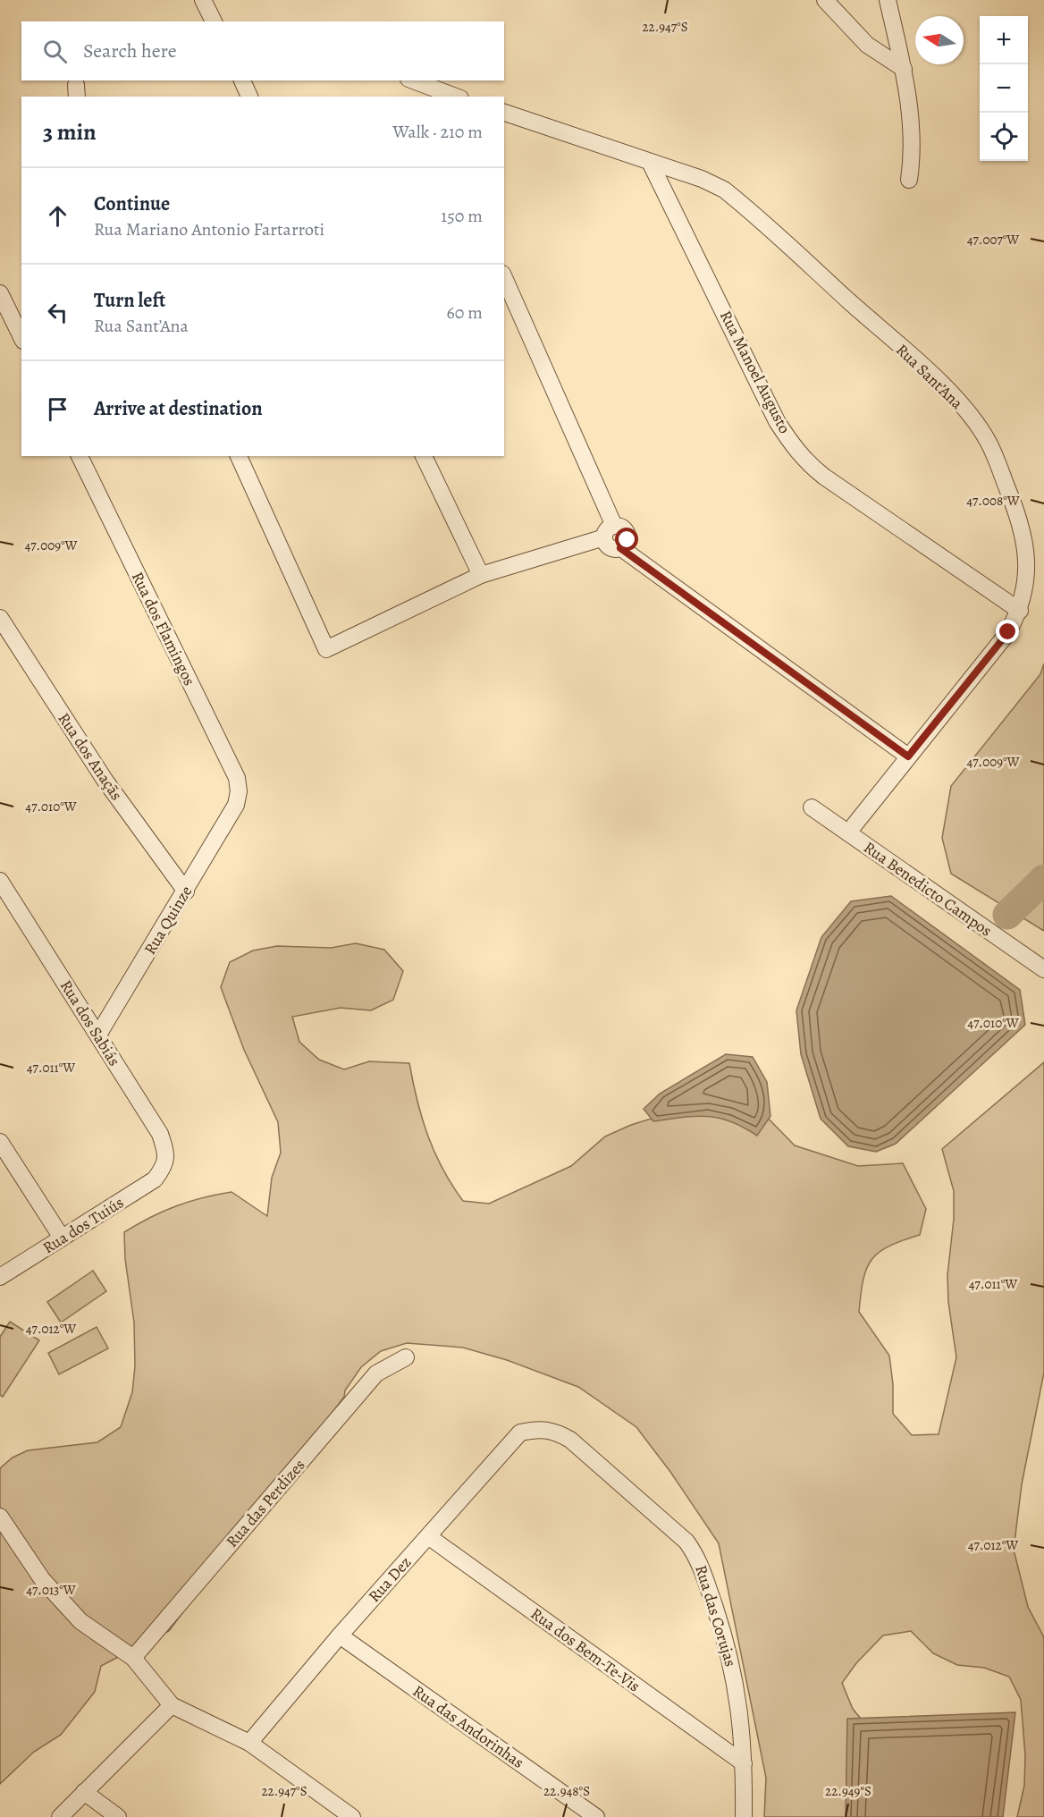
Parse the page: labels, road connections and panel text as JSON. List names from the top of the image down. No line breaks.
{"streets":{"street":["Rua Manoel Augusto","Rua Sant’Ana","Rua dos Flamingos","Rua dos Anaçãs","Rua Benedicto Campos","Rua Quinze","Rua dos Sabiás","Rua dos Tuiús","Rua das Perdizes","Rua Dez","Rua das Corujas","Rua dos Bem-Te-Vis","Rua das Andorinhas"]},"crossings":[["Rua Manoel Augusto","Rua Sant’Ana"],["Rua Sant’Ana","Rua Benedicto Campos"],["Rua dos Flamingos","Rua Quinze"],["Rua dos Anaçãs","Rua Quinze"],["Rua Quinze","Rua dos Sabiás"],["Rua dos Sabiás","Rua dos Tuiús"],["Rua Dez","Rua das Corujas"],["Rua Dez","Rua dos Bem-Te-Vis"],["Rua Dez","Rua das Andorinhas"],["Rua das Corujas","Rua dos Bem-Te-Vis"]],"north":"left","page":{"map_buttons":["+","−"],"search":"Search here","heading":["3 min","Walk · 210 m"],"list":[["Continue","Rua Mariano Antonio Fartarroti","150 m"],["Turn left","Rua Sant’Ana","60 m"],"Arrive at destination"]},"coordinates":["22.947°S","47.007°W","47.008°W","47.009°W","47.010°W","47.011°W","47.012°W","47.013°W","22.948°S","22.949°S"]}
